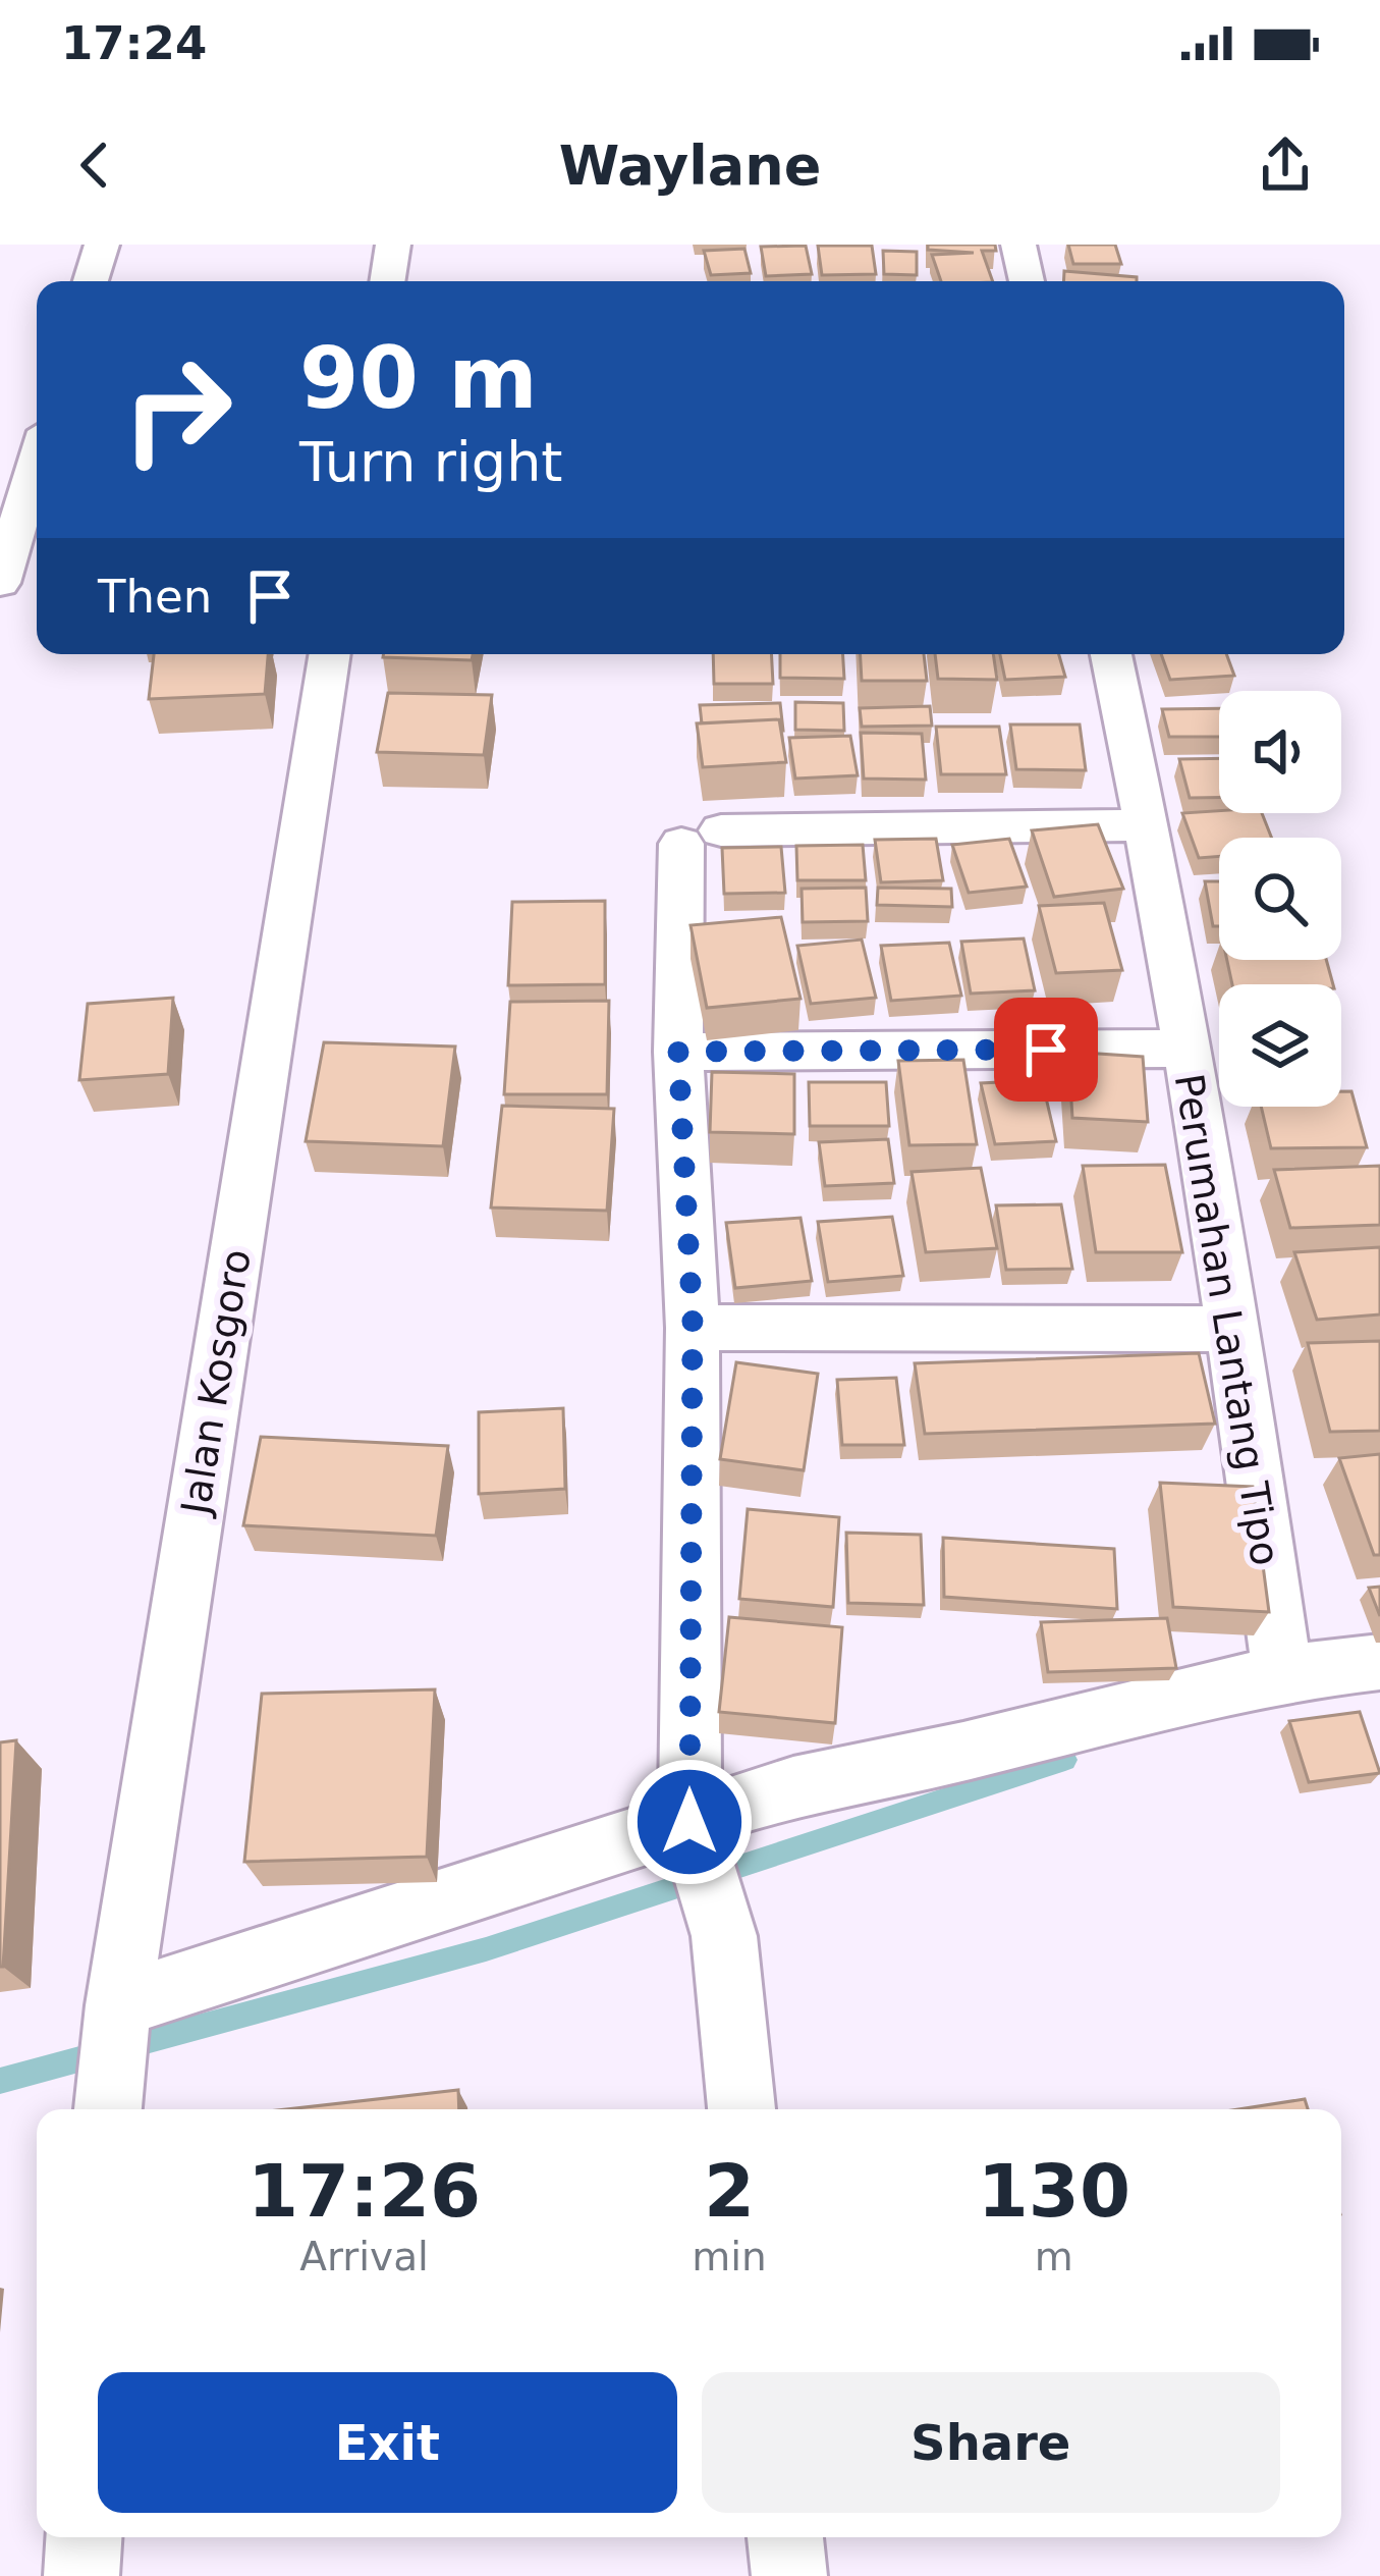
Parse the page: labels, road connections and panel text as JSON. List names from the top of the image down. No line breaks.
{"streets":{"street":["Perumahan Lantang Tipo","Jalan Kosgoro"]},"page":{"status":"17:24","header":"Waylane","turn":["90 m","Turn right"],"then":"Then","eta":["17:26","Arrival","2","min","130","m"],"buttons":["Exit","Share"]}}
